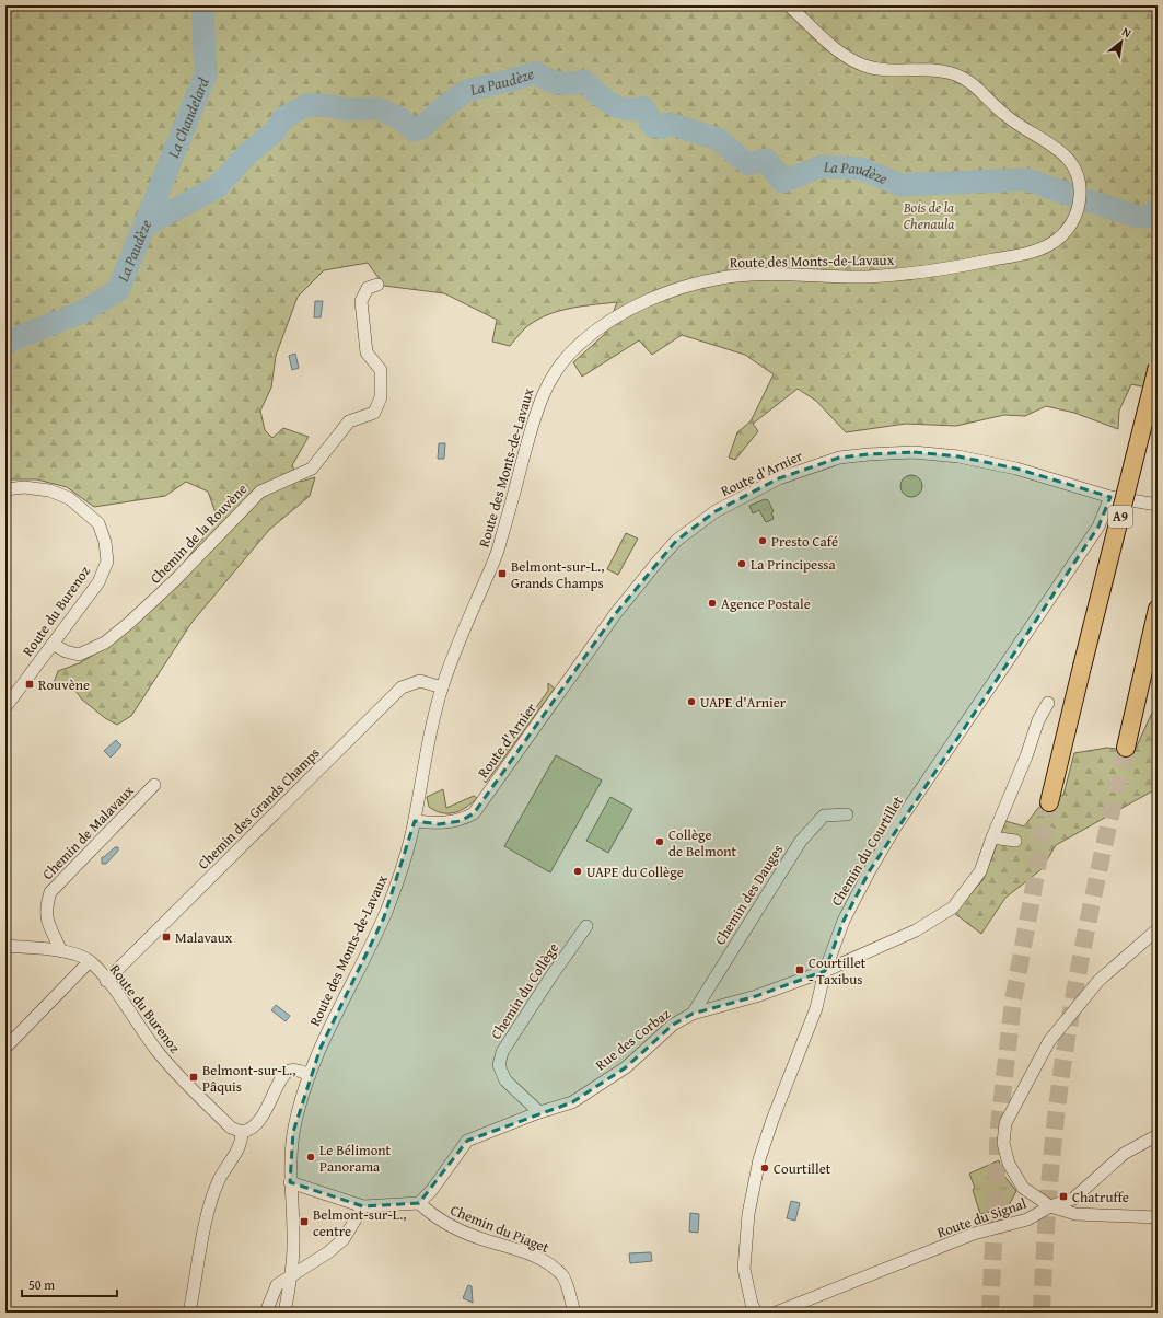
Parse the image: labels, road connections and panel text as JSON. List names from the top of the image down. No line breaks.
{"streets":{"highway":["A9"],"street":["Route des Monts-de-Lavaux","Route d'Arnier","Chemin de la Rouvène","Route du Burenoz","Chemin des Grands Champs","Chemin de Malavaux","Chemin du Courtillet","Chemin des Dauges","Chemin du Collège","Rue des Corbaz","Route du Signal","Chemin du Piaget"]},"crossings":[["Route des Monts-de-Lavaux","Route d'Arnier"],["Route des Monts-de-Lavaux","Chemin des Grands Champs"],["Route d'Arnier","Chemin du Courtillet"],["Chemin de la Rouvène","Route du Burenoz"],["Route du Burenoz","Chemin des Grands Champs"],["Route du Burenoz","Chemin de Malavaux"],["Chemin du Courtillet","Rue des Corbaz"],["Chemin des Dauges","Rue des Corbaz"],["Chemin du Collège","Rue des Corbaz"],["Rue des Corbaz","Chemin du Piaget"]],"water":["La Paudèze","La Chandelard"],"parks":["Bois de la Chenaula"],"places":{"other":["Presto Café","La Principessa","Agence Postale","UAPE d'Arnier","Collège de Belmont","UAPE du Collège","Le Bélimont Panorama","Courtillet"],"transit":["Belmont-sur-L., Grands Champs","Rouvène","Malavaux","Courtillet - Taxibus","Belmont-sur-L., Pâquis","Chatruffe","Belmont-sur-L., centre"]},"scale_bar":"50 m","north":"top right"}
